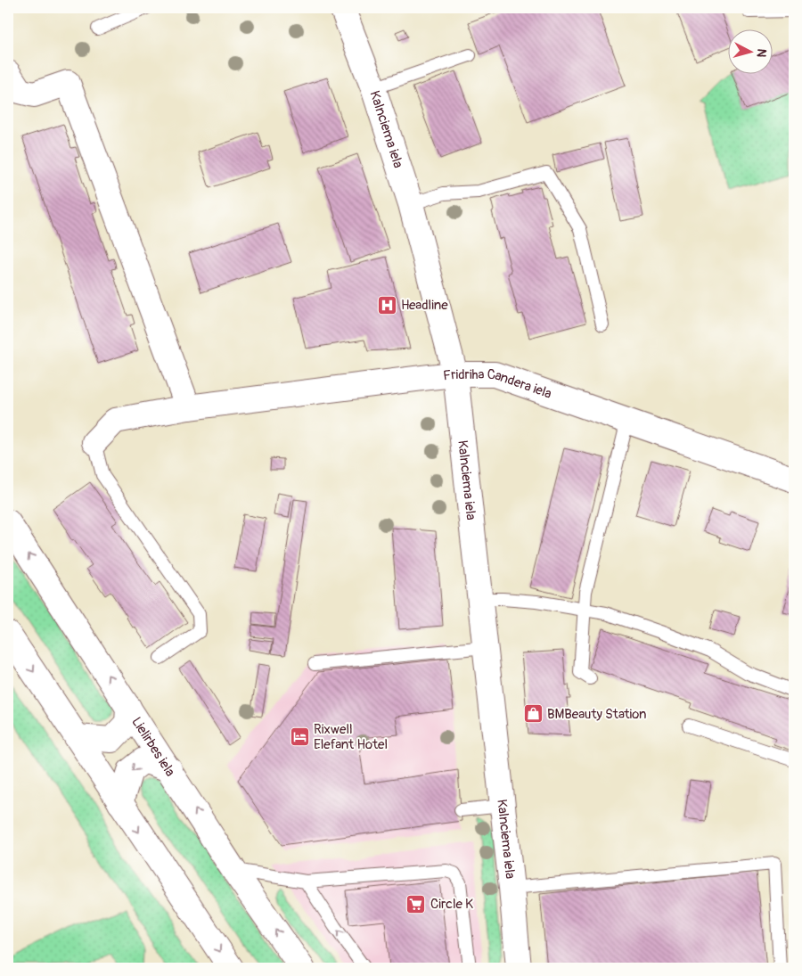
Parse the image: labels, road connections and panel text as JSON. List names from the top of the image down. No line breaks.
{"streets":{"street":["Kalnciema iela","Fridriha Candera iela","Lielirbes iela"]},"crossings":[["Kalnciema iela","Fridriha Candera iela"]],"places":{"hospital":["Headline"],"shop":["BMBeauty Station"],"hotel":["Rixwell Elefant Hotel"],"supermarket":["Circle K"]},"north":"right"}
